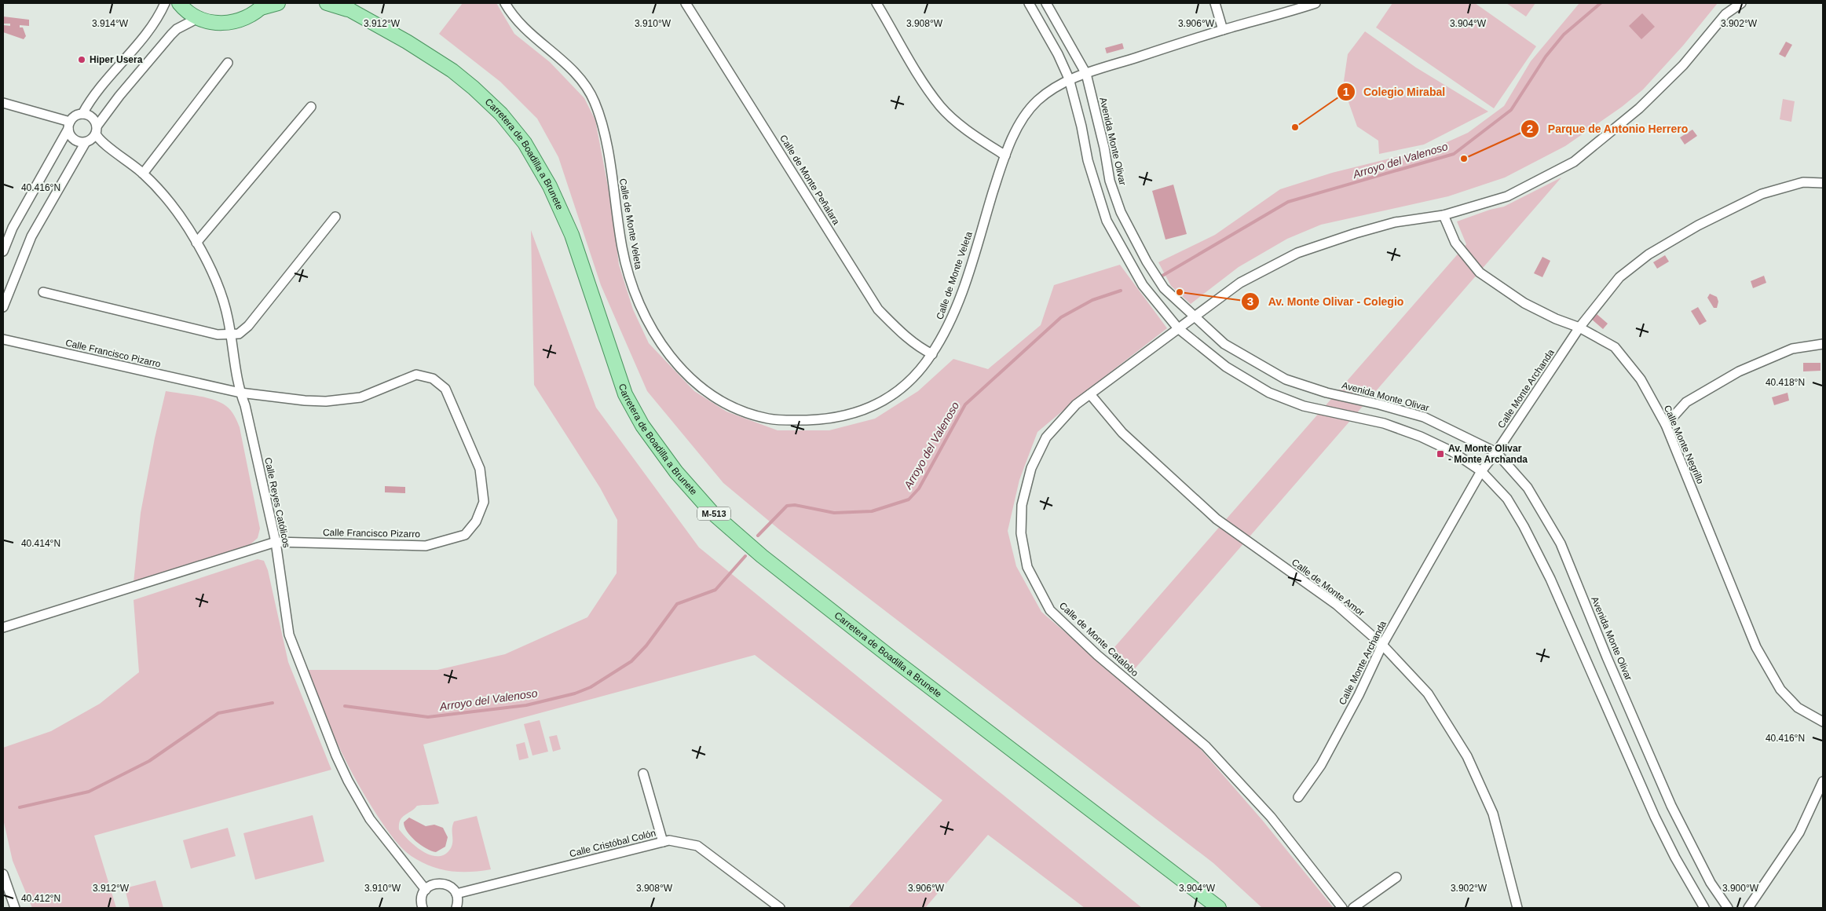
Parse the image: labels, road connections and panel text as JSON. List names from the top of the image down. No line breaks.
{"streets":{"main road":["Carretera de Boadilla a Brunete","M-513"],"street":["Avenida Monte Olivar","Calle de Monte Peñalara","Calle de Monte Veleta","Calle Francisco Pizarro","Calle Monte Archanda","Calle Monte Negrillo","Calle Reyes Católicos","Calle de Monte Amor","Calle de Monte Catalobo","Calle Cristóbal Colón"]},"crossings":[["Avenida Monte Olivar","Calle de Monte Veleta"],["Avenida Monte Olivar","Calle Monte Archanda"],["Avenida Monte Olivar","Calle de Monte Catalobo"],["Calle de Monte Peñalara","Calle de Monte Veleta"],["Calle Francisco Pizarro","Calle Reyes Católicos"],["Calle Monte Archanda","Calle Monte Negrillo"],["Calle Monte Archanda","Calle de Monte Amor"],["Calle Monte Negrillo","Calle de Monte Catalobo"],["Calle de Monte Amor","Calle de Monte Catalobo"]],"water":["Arroyo del Valenoso"],"places":{"other":["Hiper Usera","Colegio Mirabal","Parque de Antonio Herrero","Av. Monte Olivar - Colegio"],"transit":["Av. Monte Olivar - Monte Archanda"]},"coordinates":["3.914°W","3.912°W","3.910°W","3.908°W","3.906°W","3.904°W","3.902°W","40.416°N","40.418°N","40.414°N","3.900°W","40.412°N"]}
